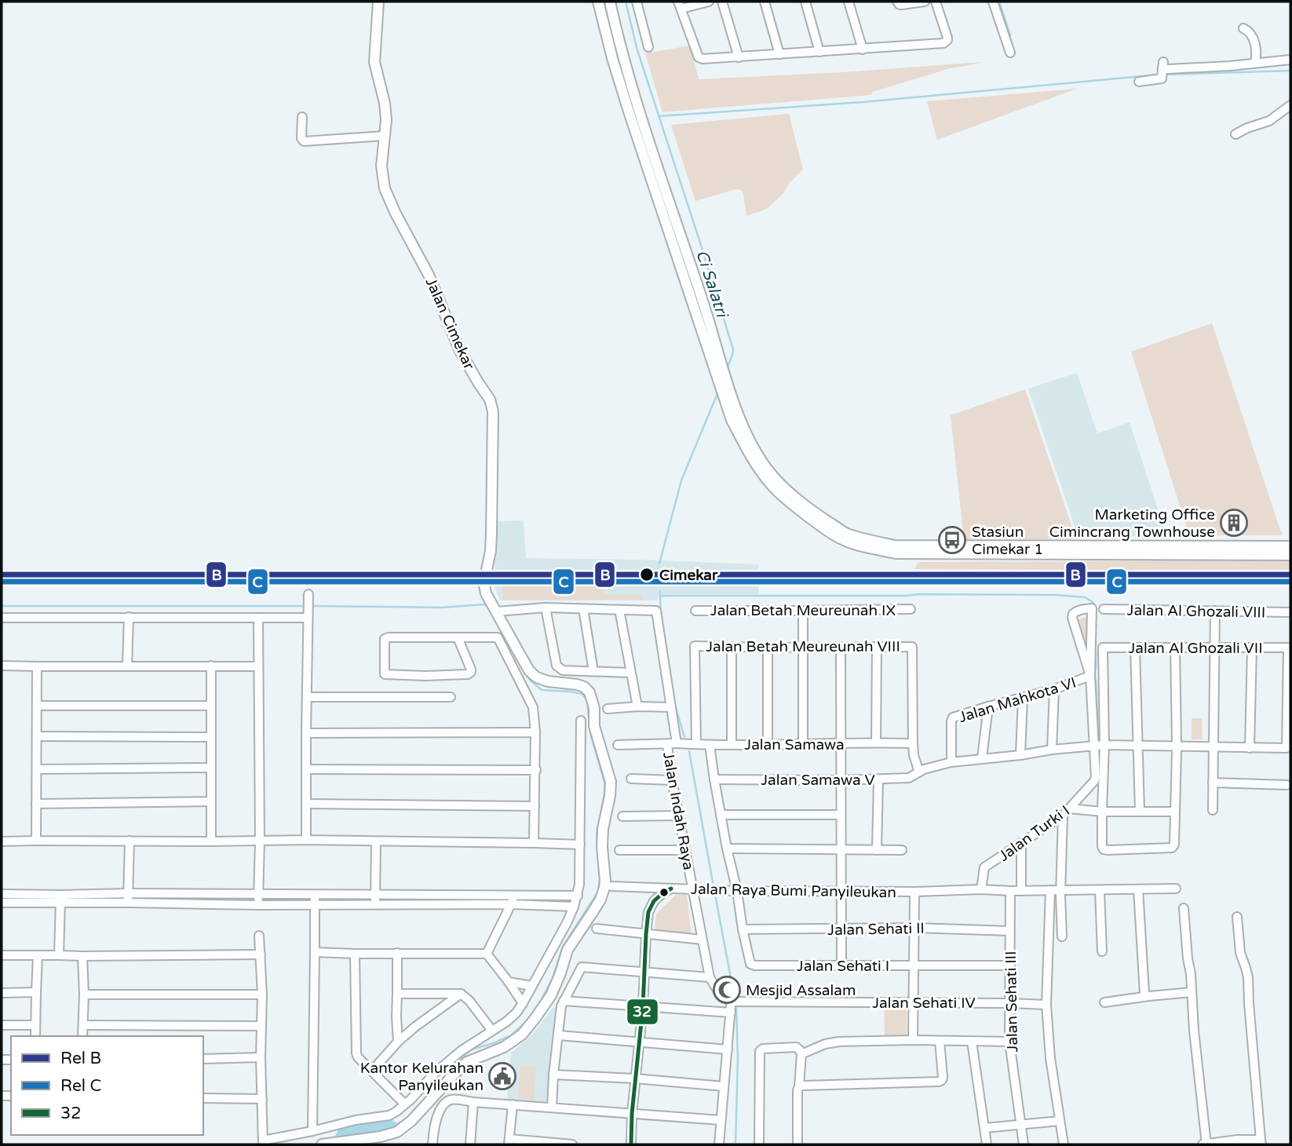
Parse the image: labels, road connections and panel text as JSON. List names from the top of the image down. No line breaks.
{"streets":{"street":["Jalan Cimekar","Jalan Betah Meureunah IX","Jalan Al Ghozali VIII","Jalan Betah Meureunah VIII","Jalan Al Ghozali VII","Jalan Mahkota VI","Jalan Samawa","Jalan Samawa V","Jalan Indah Raya","Jalan Turki I","Jalan Raya Bumi Panyileukan","Jalan Sehati II","Jalan Sehati I","Jalan Sehati III","Jalan Sehati IV"]},"crossings":[["Jalan Betah Meureunah VIII","Jalan Samawa"],["Jalan Al Ghozali VII","Jalan Turki I"],["Jalan Samawa","Jalan Indah Raya"],["Jalan Samawa","Jalan Sehati I"],["Jalan Samawa V","Jalan Sehati I"],["Jalan Indah Raya","Jalan Raya Bumi Panyileukan"],["Jalan Turki I","Jalan Raya Bumi Panyileukan"],["Jalan Raya Bumi Panyileukan","Jalan Sehati I"],["Jalan Raya Bumi Panyileukan","Jalan Sehati III"],["Jalan Sehati II","Jalan Sehati I"],["Jalan Sehati II","Jalan Sehati III"],["Jalan Sehati I","Jalan Sehati III"],["Jalan Sehati III","Jalan Sehati IV"]],"water":["Ci Salatri"],"places":{"building":["Marketing Office Cimincrang Townhouse"],"bus stop":["Stasiun Cimekar 1"],"other":["Cimekar"],"mosque":["Mesjid Assalam"],"public building":["Kantor Kelurahan Panyileukan"]},"lines":["rail line B","rail line C","transit line 32"],"legend":["Rel B","Rel C","32"]}
